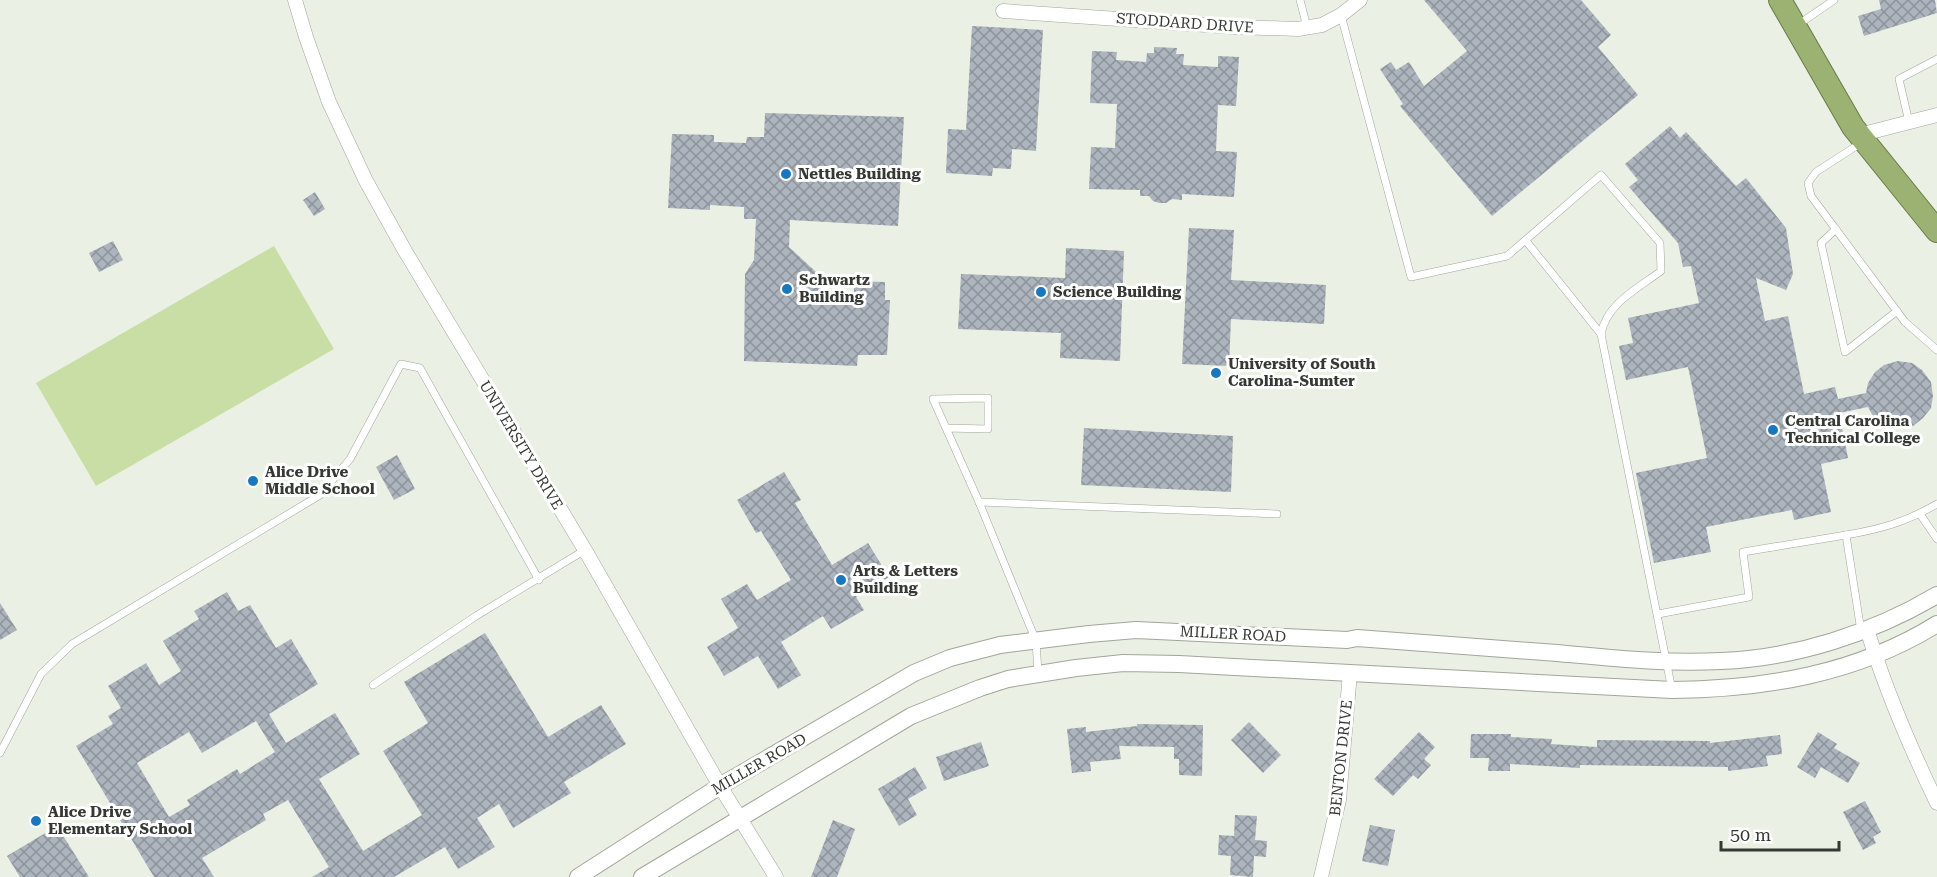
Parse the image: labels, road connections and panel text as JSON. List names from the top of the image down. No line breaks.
{"streets":{"street":["STODDARD DRIVE","UNIVERSITY DRIVE","MILLER ROAD","BENTON DRIVE"]},"crossings":[["UNIVERSITY DRIVE","MILLER ROAD"]],"places":["Nettles Building","Schwartz Building","Science Building","University of South Carolina-Sumter","Central Carolina Technical College","Alice Drive Middle School","Arts & Letters Building","Alice Drive Elementary School"],"scale_bar":"50 m"}
